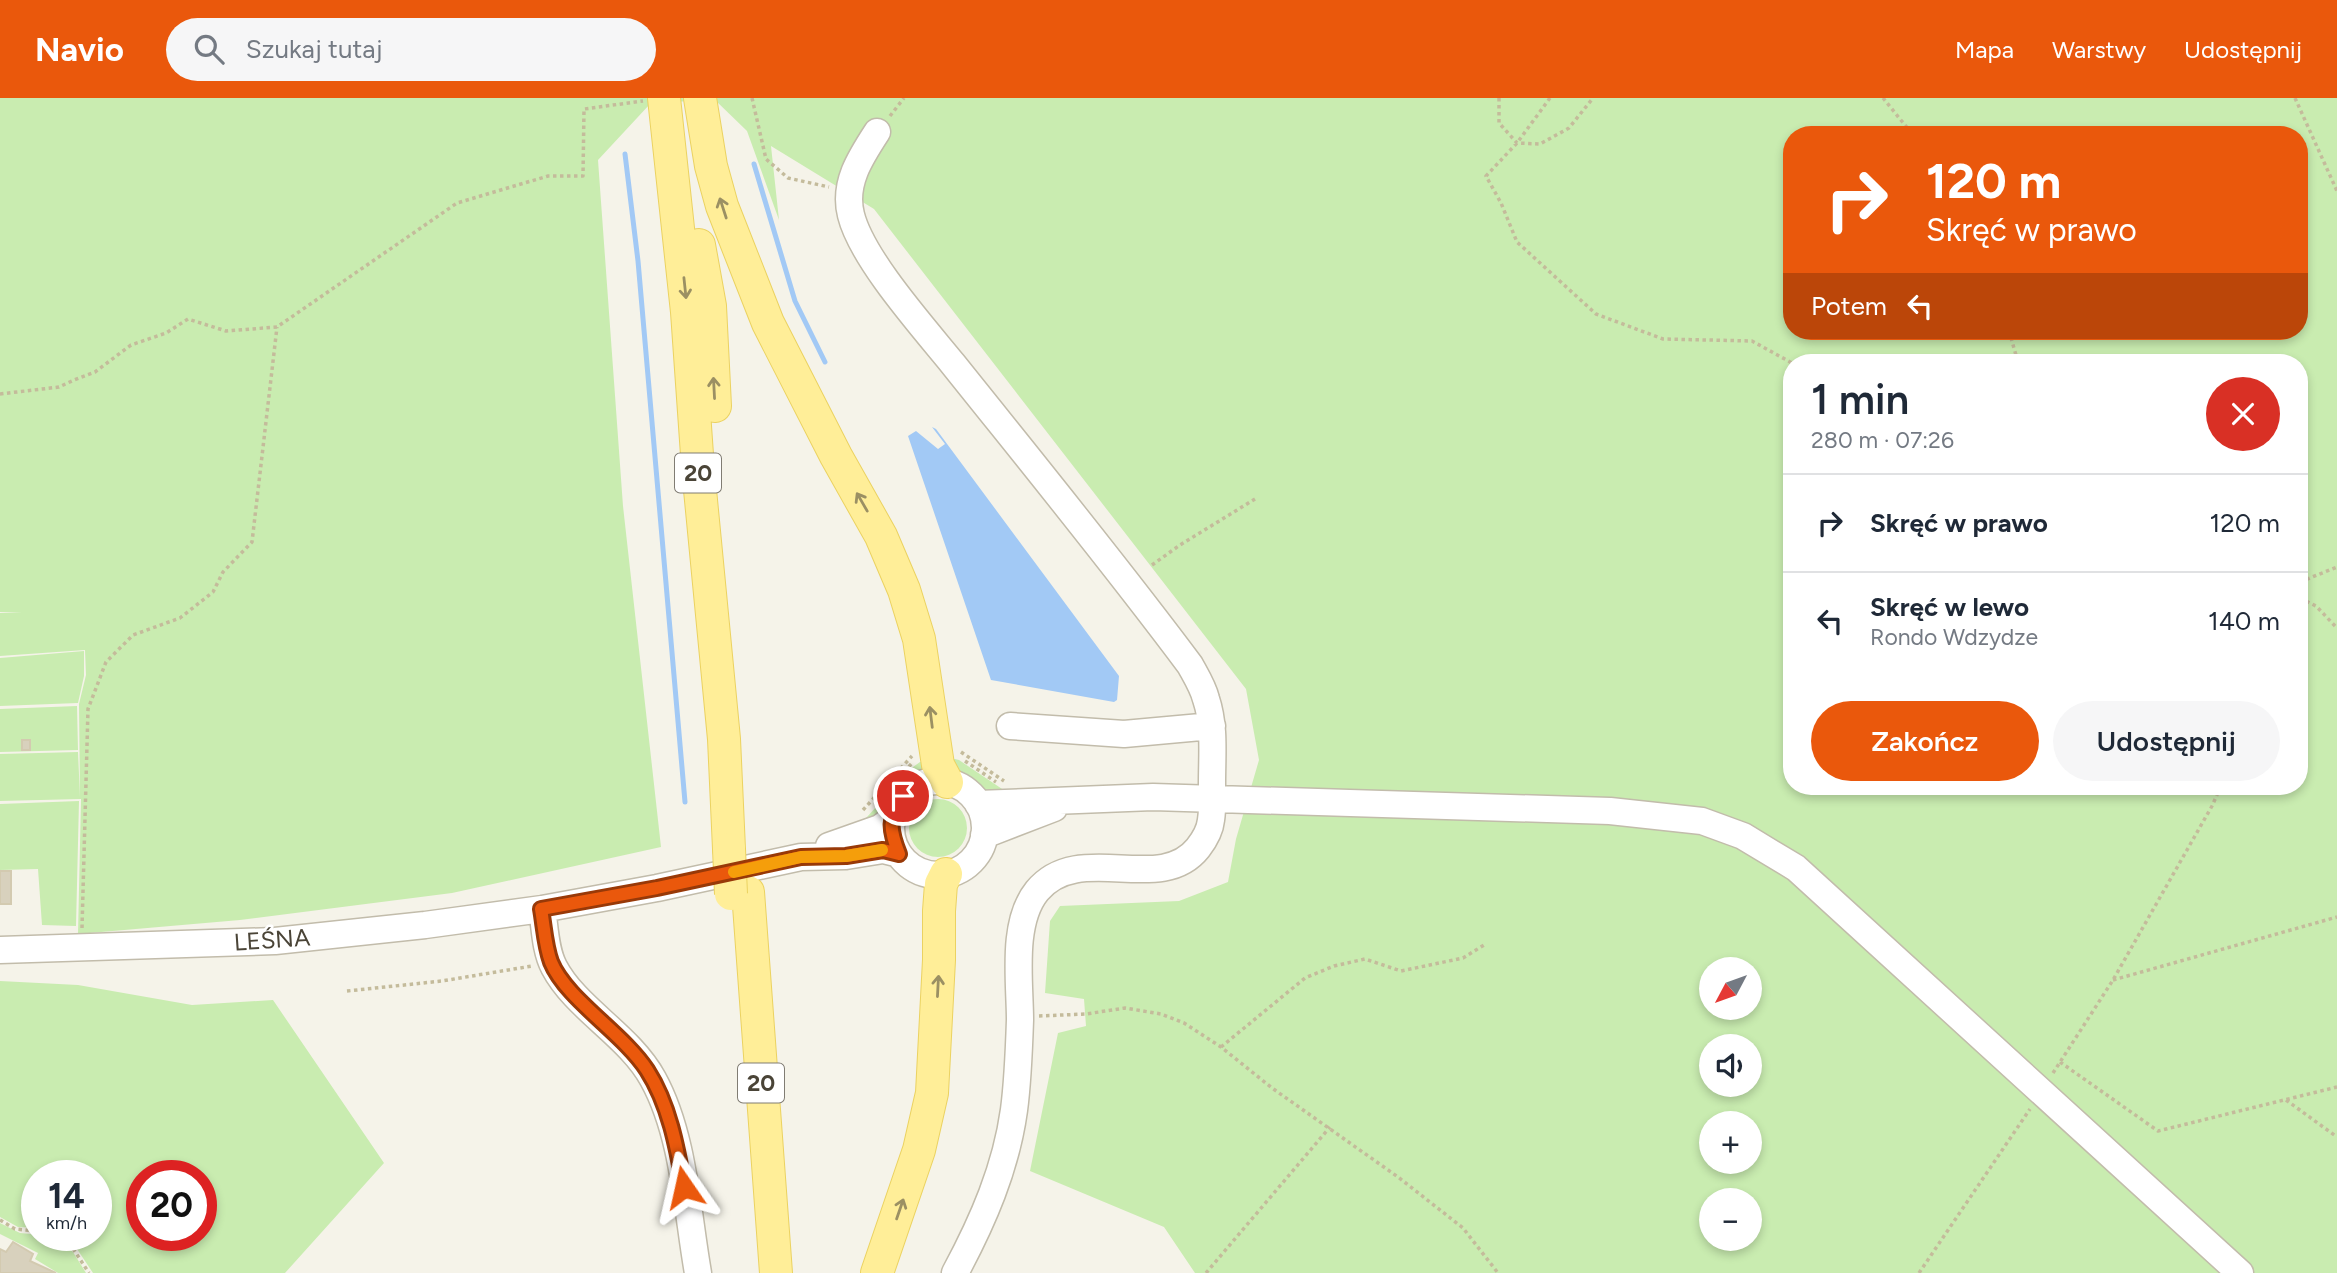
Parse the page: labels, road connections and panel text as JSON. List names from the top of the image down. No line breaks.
{"streets":{"main road":["20"],"street":["LEŚNA"]},"north":"bottom left","page":{"header":"Navio","search":"Szukaj tutaj","nav":["Mapa","Warstwy","Udostępnij"],"turn":["120 m","Skręć w prawo"],"then":"Potem","heading":["1 min","280 m · 07:26"],"list":[{"name":"Skręć w prawo","value":"120 m"},{"name":"Skręć w lewo","note":"Rondo Wdzydze","value":"140 m"}],"buttons":["Zakończ","Udostępnij"],"map_buttons":["+","−"],"speed":"14 km/h","limit":"20"}}
